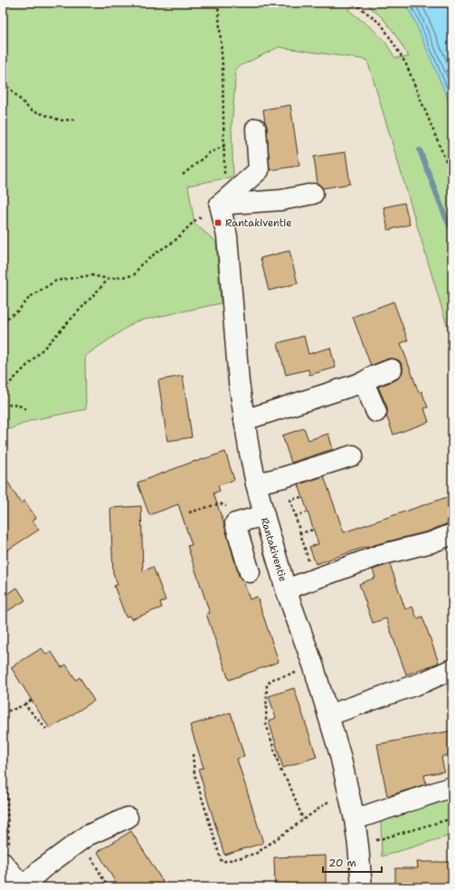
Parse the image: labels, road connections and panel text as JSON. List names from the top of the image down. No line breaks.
{"streets":{"street":["Rantakiventie"]},"places":{"transit":["Rantakiventie"]},"scale_bar":"20 m"}
